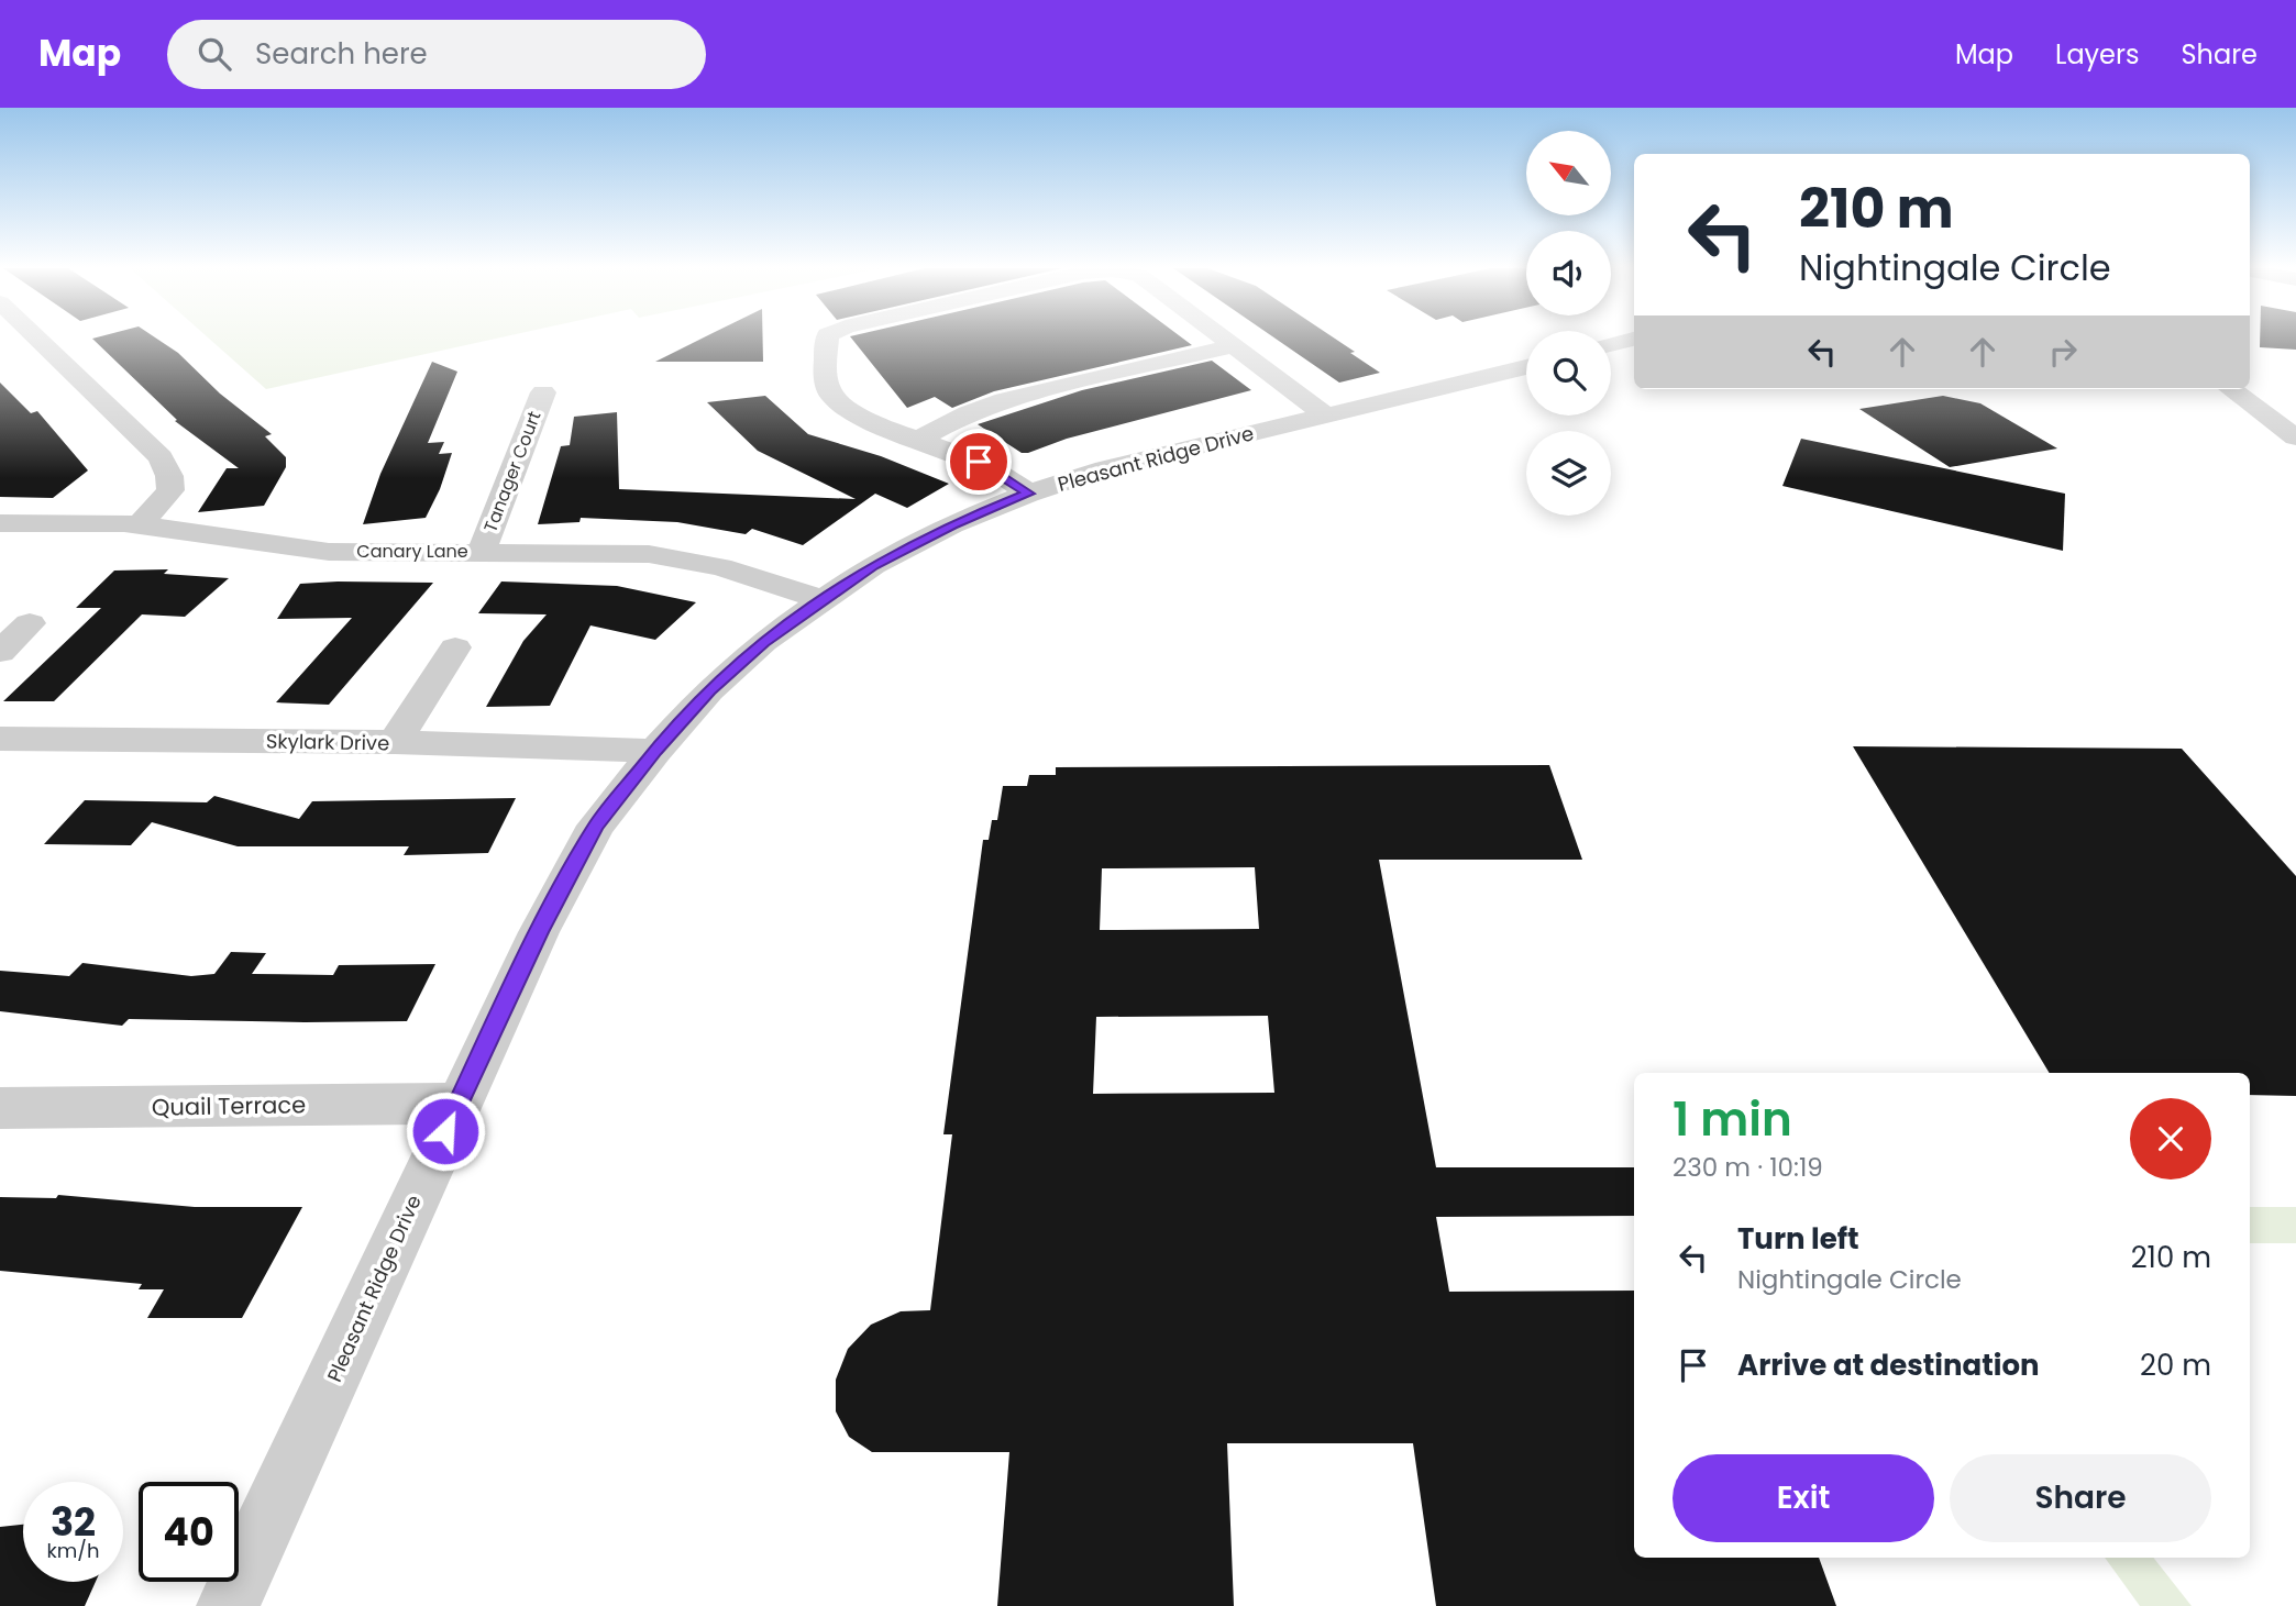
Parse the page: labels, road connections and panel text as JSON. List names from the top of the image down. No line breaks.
{"streets":{"street":["Pleasant Ridge Drive","Tanager Court","Canary Lane","Skylark Drive","Quail Terrace"]},"crossings":[["Pleasant Ridge Drive","Canary Lane"],["Pleasant Ridge Drive","Skylark Drive"],["Pleasant Ridge Drive","Quail Terrace"],["Tanager Court","Canary Lane"]],"north":"top left","page":{"header":"Map","search":"Search here","nav":["Map","Layers","Share"],"turn":["210 m","Nightingale Circle"],"heading":["1 min","230 m · 10:19"],"list":[{"name":"Turn left","note":"Nightingale Circle","value":"210 m"},{"name":"Arrive at destination","value":"20 m"}],"buttons":["Exit","Share"],"speed":"32 km/h","limit":"40"}}
